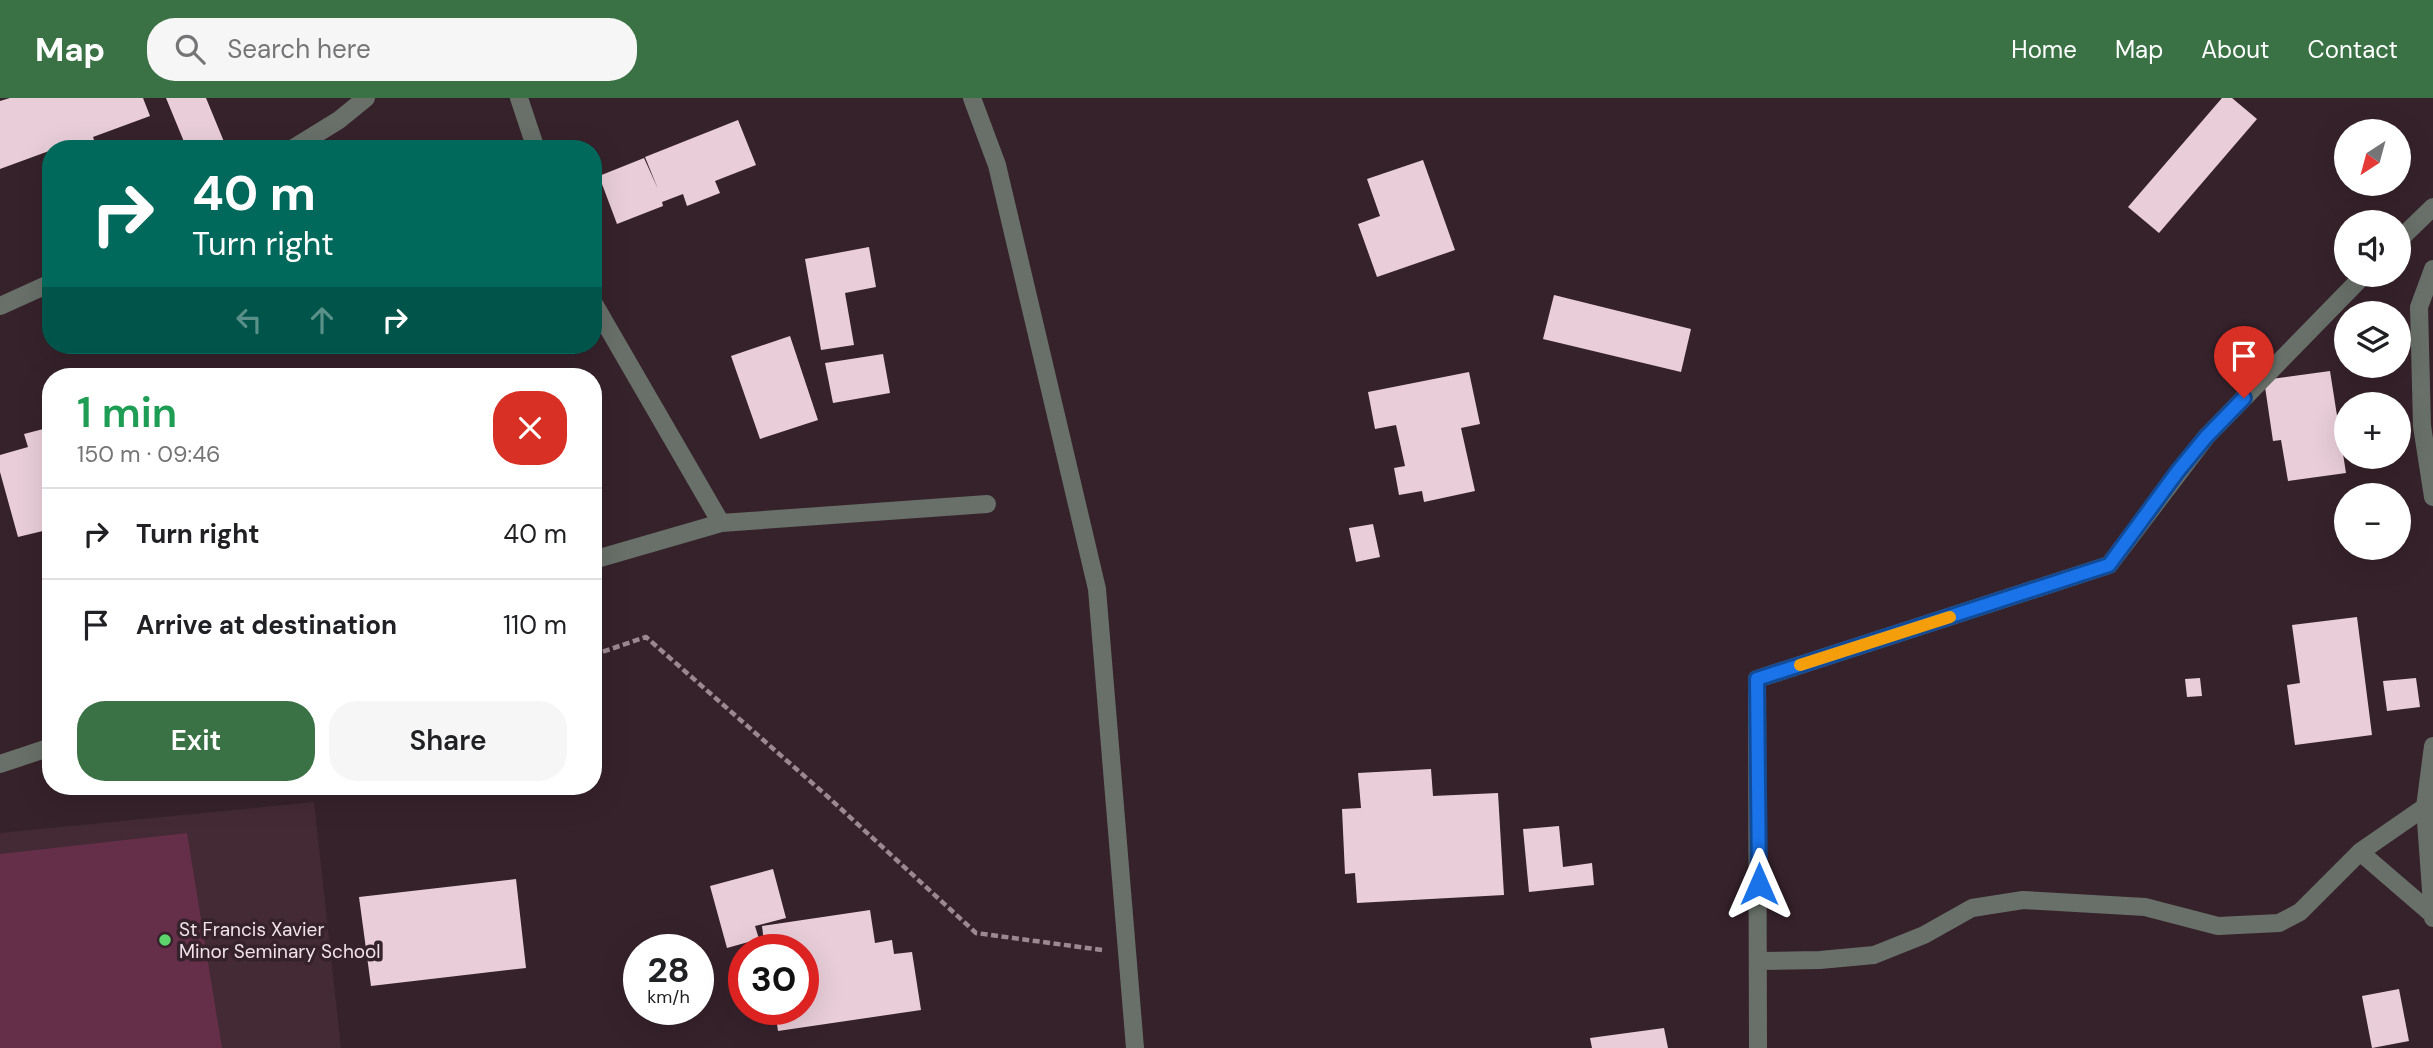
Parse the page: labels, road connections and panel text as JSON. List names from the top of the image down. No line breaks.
{"places":["St Francis Xavier Minor Seminary School"],"north":"bottom left","page":{"header":"Map","search":"Search here","nav":["Home","Map","About","Contact"],"map_buttons":["+","−"],"turn":["40 m","Turn right"],"heading":["1 min","150 m · 09:46"],"list":[{"name":"Turn right","value":"40 m"},{"name":"Arrive at destination","value":"110 m"}],"buttons":["Exit","Share"],"speed":"28 km/h","limit":"30"}}
